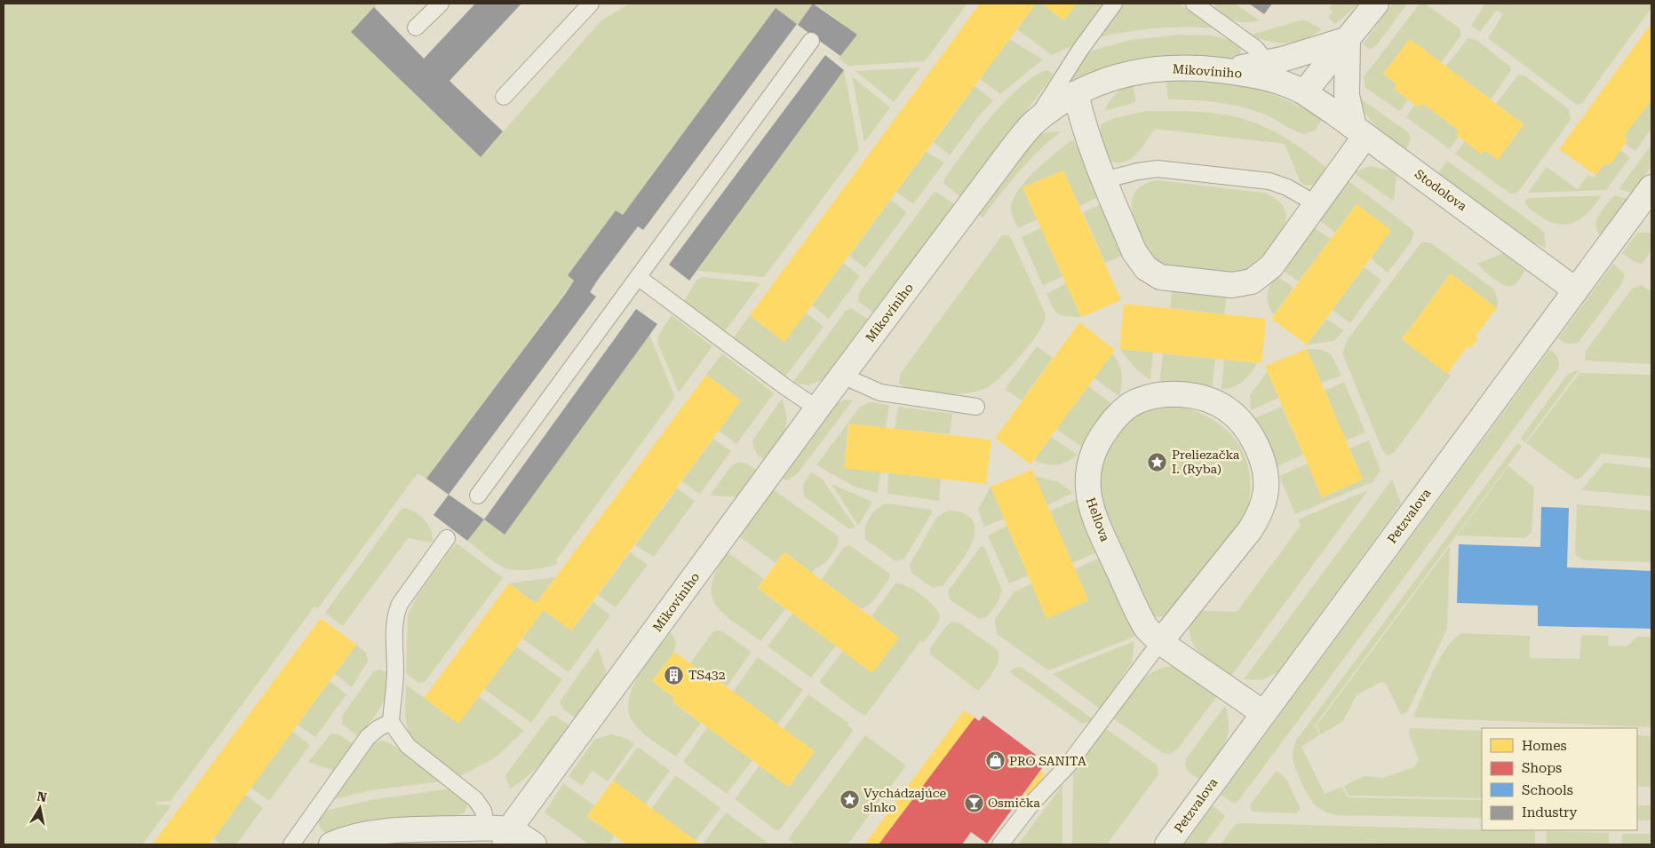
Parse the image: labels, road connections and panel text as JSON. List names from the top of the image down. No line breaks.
{"streets":{"street":["Mikovíniho","Stodolova","Petzvalova","Hellova"]},"crossings":[["Mikovíniho","Stodolova"],["Stodolova","Petzvalova"],["Petzvalova","Hellova"]],"places":{"place":["Preliezačka I. (Ryba)","Vychádzajúce slnko"],"building":["TS432"],"shop":["PRO SANITA"],"bar":["Osmička"]},"legend":["Homes","Shops","Schools","Industry"],"north":"top"}
